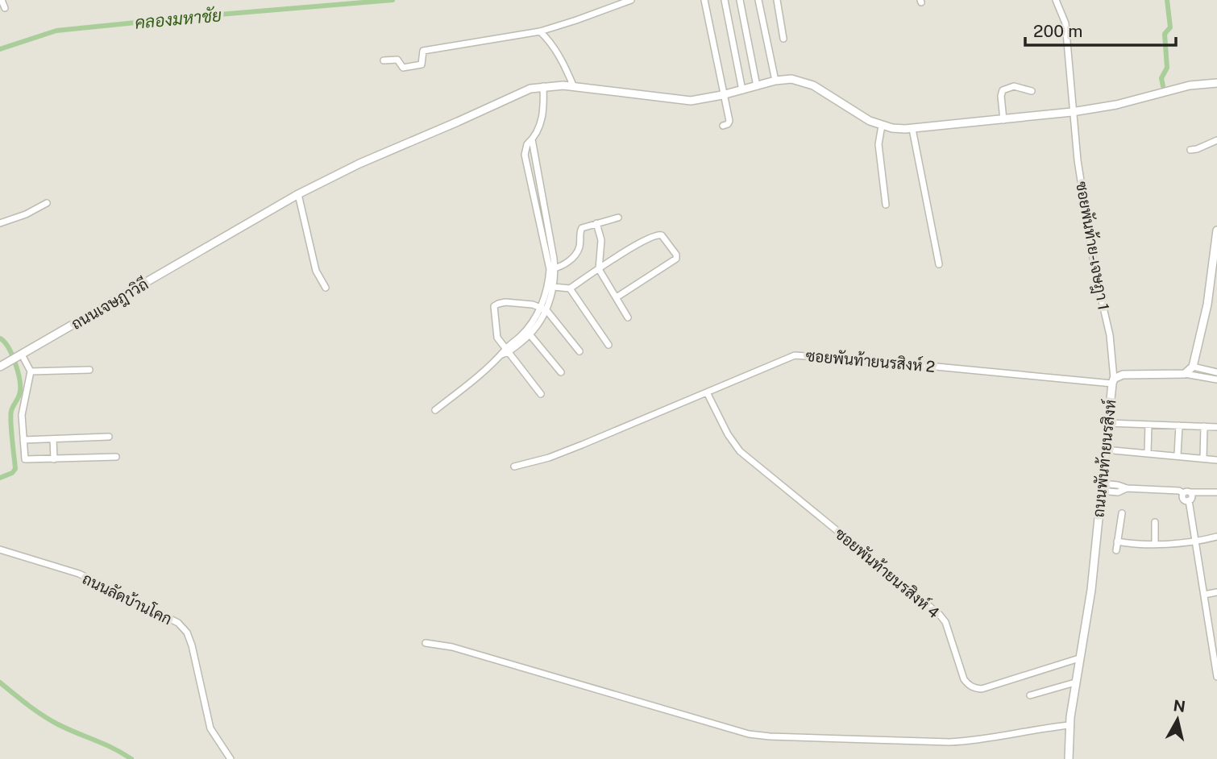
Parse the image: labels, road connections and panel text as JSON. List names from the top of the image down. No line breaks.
{"streets":{"street":["ซอยพันท้าย-เจษฎา 1","ถนนเจษฎาวิถี","ซอยพันท้ายนรสิงห์ 2","ถนนพันท้ายนรสิงห์","ซอยพันท้ายนรสิงห์ 4","ถนนลัดบ้านโคก"]},"crossings":[["ซอยพันท้าย-เจษฎา 1","ซอยพันท้ายนรสิงห์ 2"],["ซอยพันท้าย-เจษฎา 1","ถนนพันท้ายนรสิงห์"],["ซอยพันท้ายนรสิงห์ 2","ถนนพันท้ายนรสิงห์"],["ซอยพันท้ายนรสิงห์ 2","ซอยพันท้ายนรสิงห์ 4"],["ถนนพันท้ายนรสิงห์","ซอยพันท้ายนรสิงห์ 4"]],"water":["คลองมหาชัย"],"scale_bar":"200 m","north":"top"}
